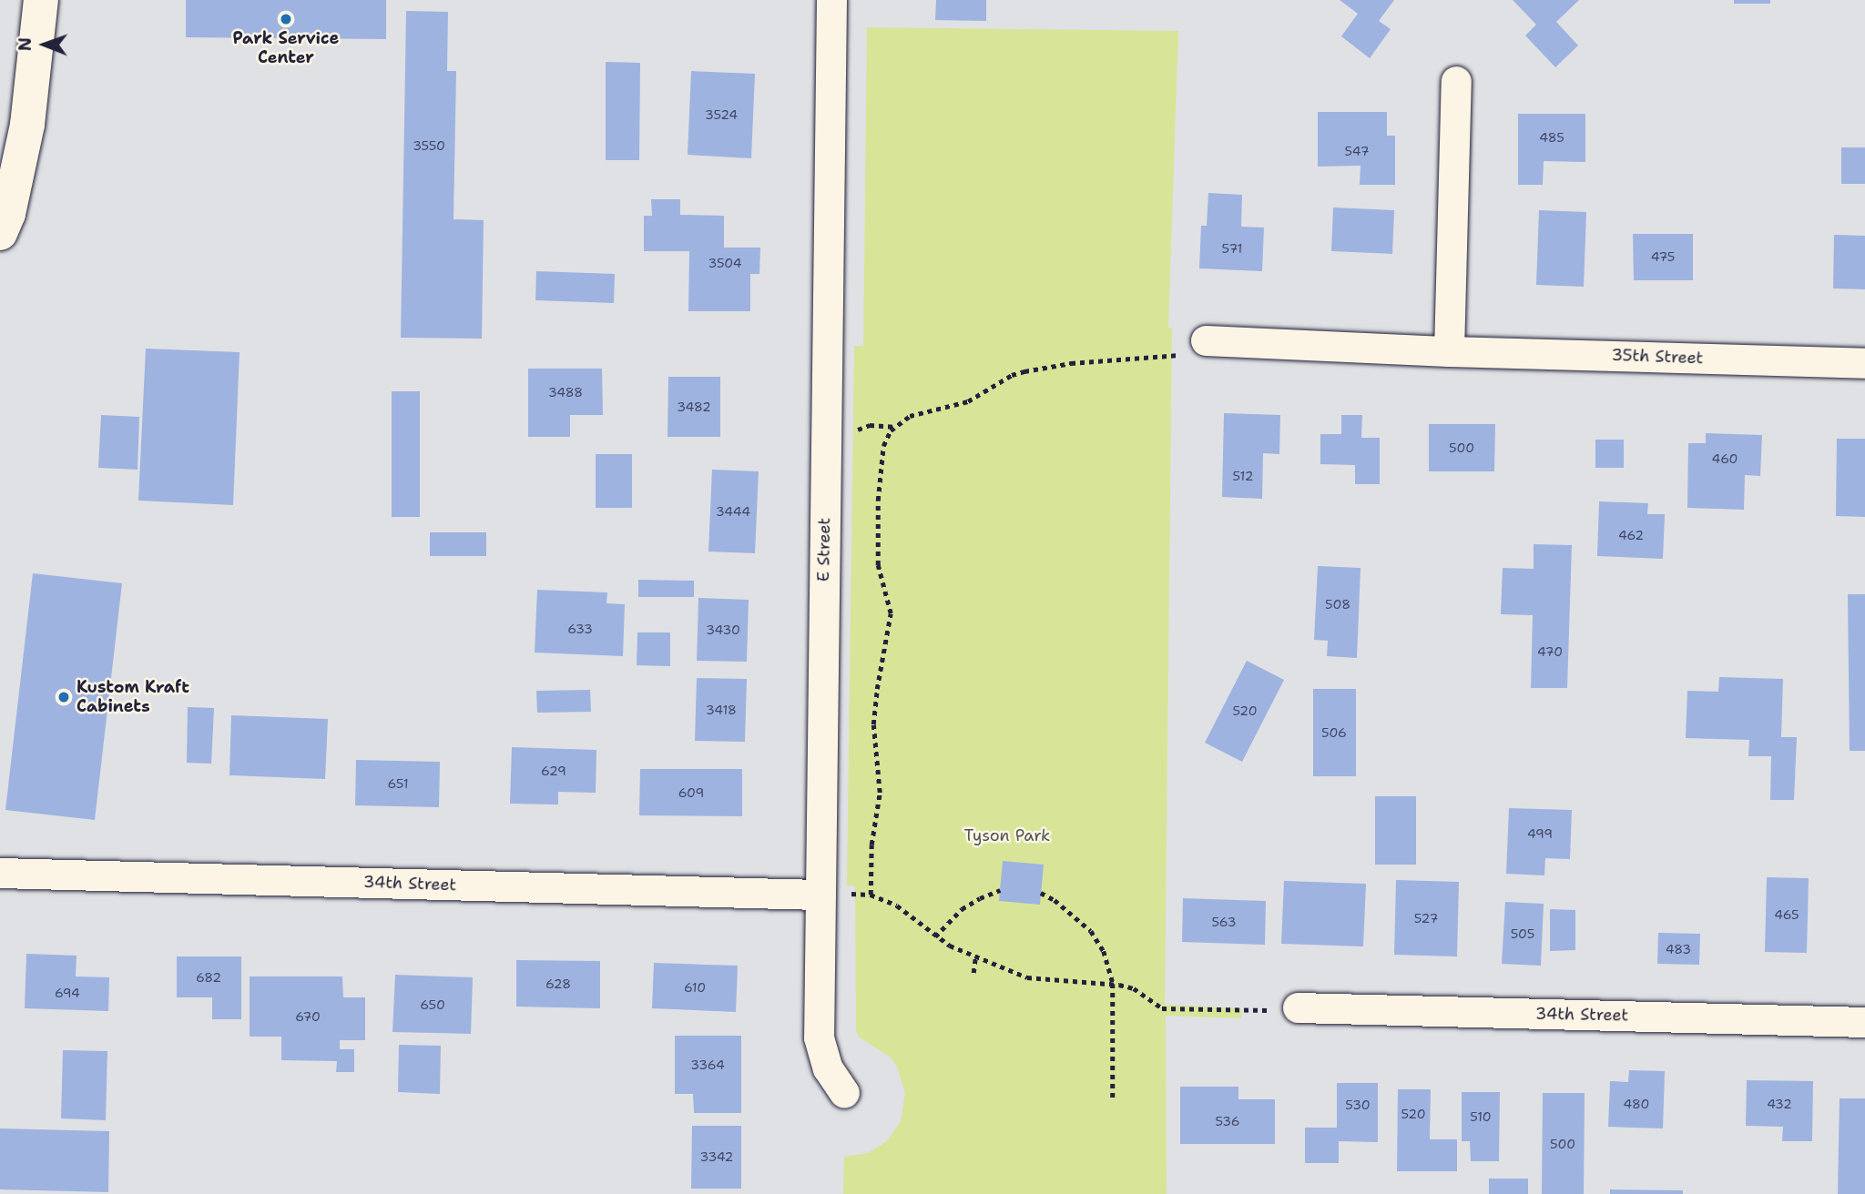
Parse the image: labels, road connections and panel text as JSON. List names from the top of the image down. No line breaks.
{"streets":{"street":["35th Street","E Street","34th Street"]},"crossings":[["E Street","34th Street"]],"parks":["Tyson Park"],"places":["Park Service Center","Kustom Kraft Cabinets"],"house_numbers":["3524","485","3550","547","571","475","3504","3488","3482","500","460","512","3444","462","508","633","3430","470","3418","520","506","629","651","609","499","465","527","563","505","483","682","628","610","694","650","670","3364","480","432","530","520","510","536","500","3342"],"north":"left"}
